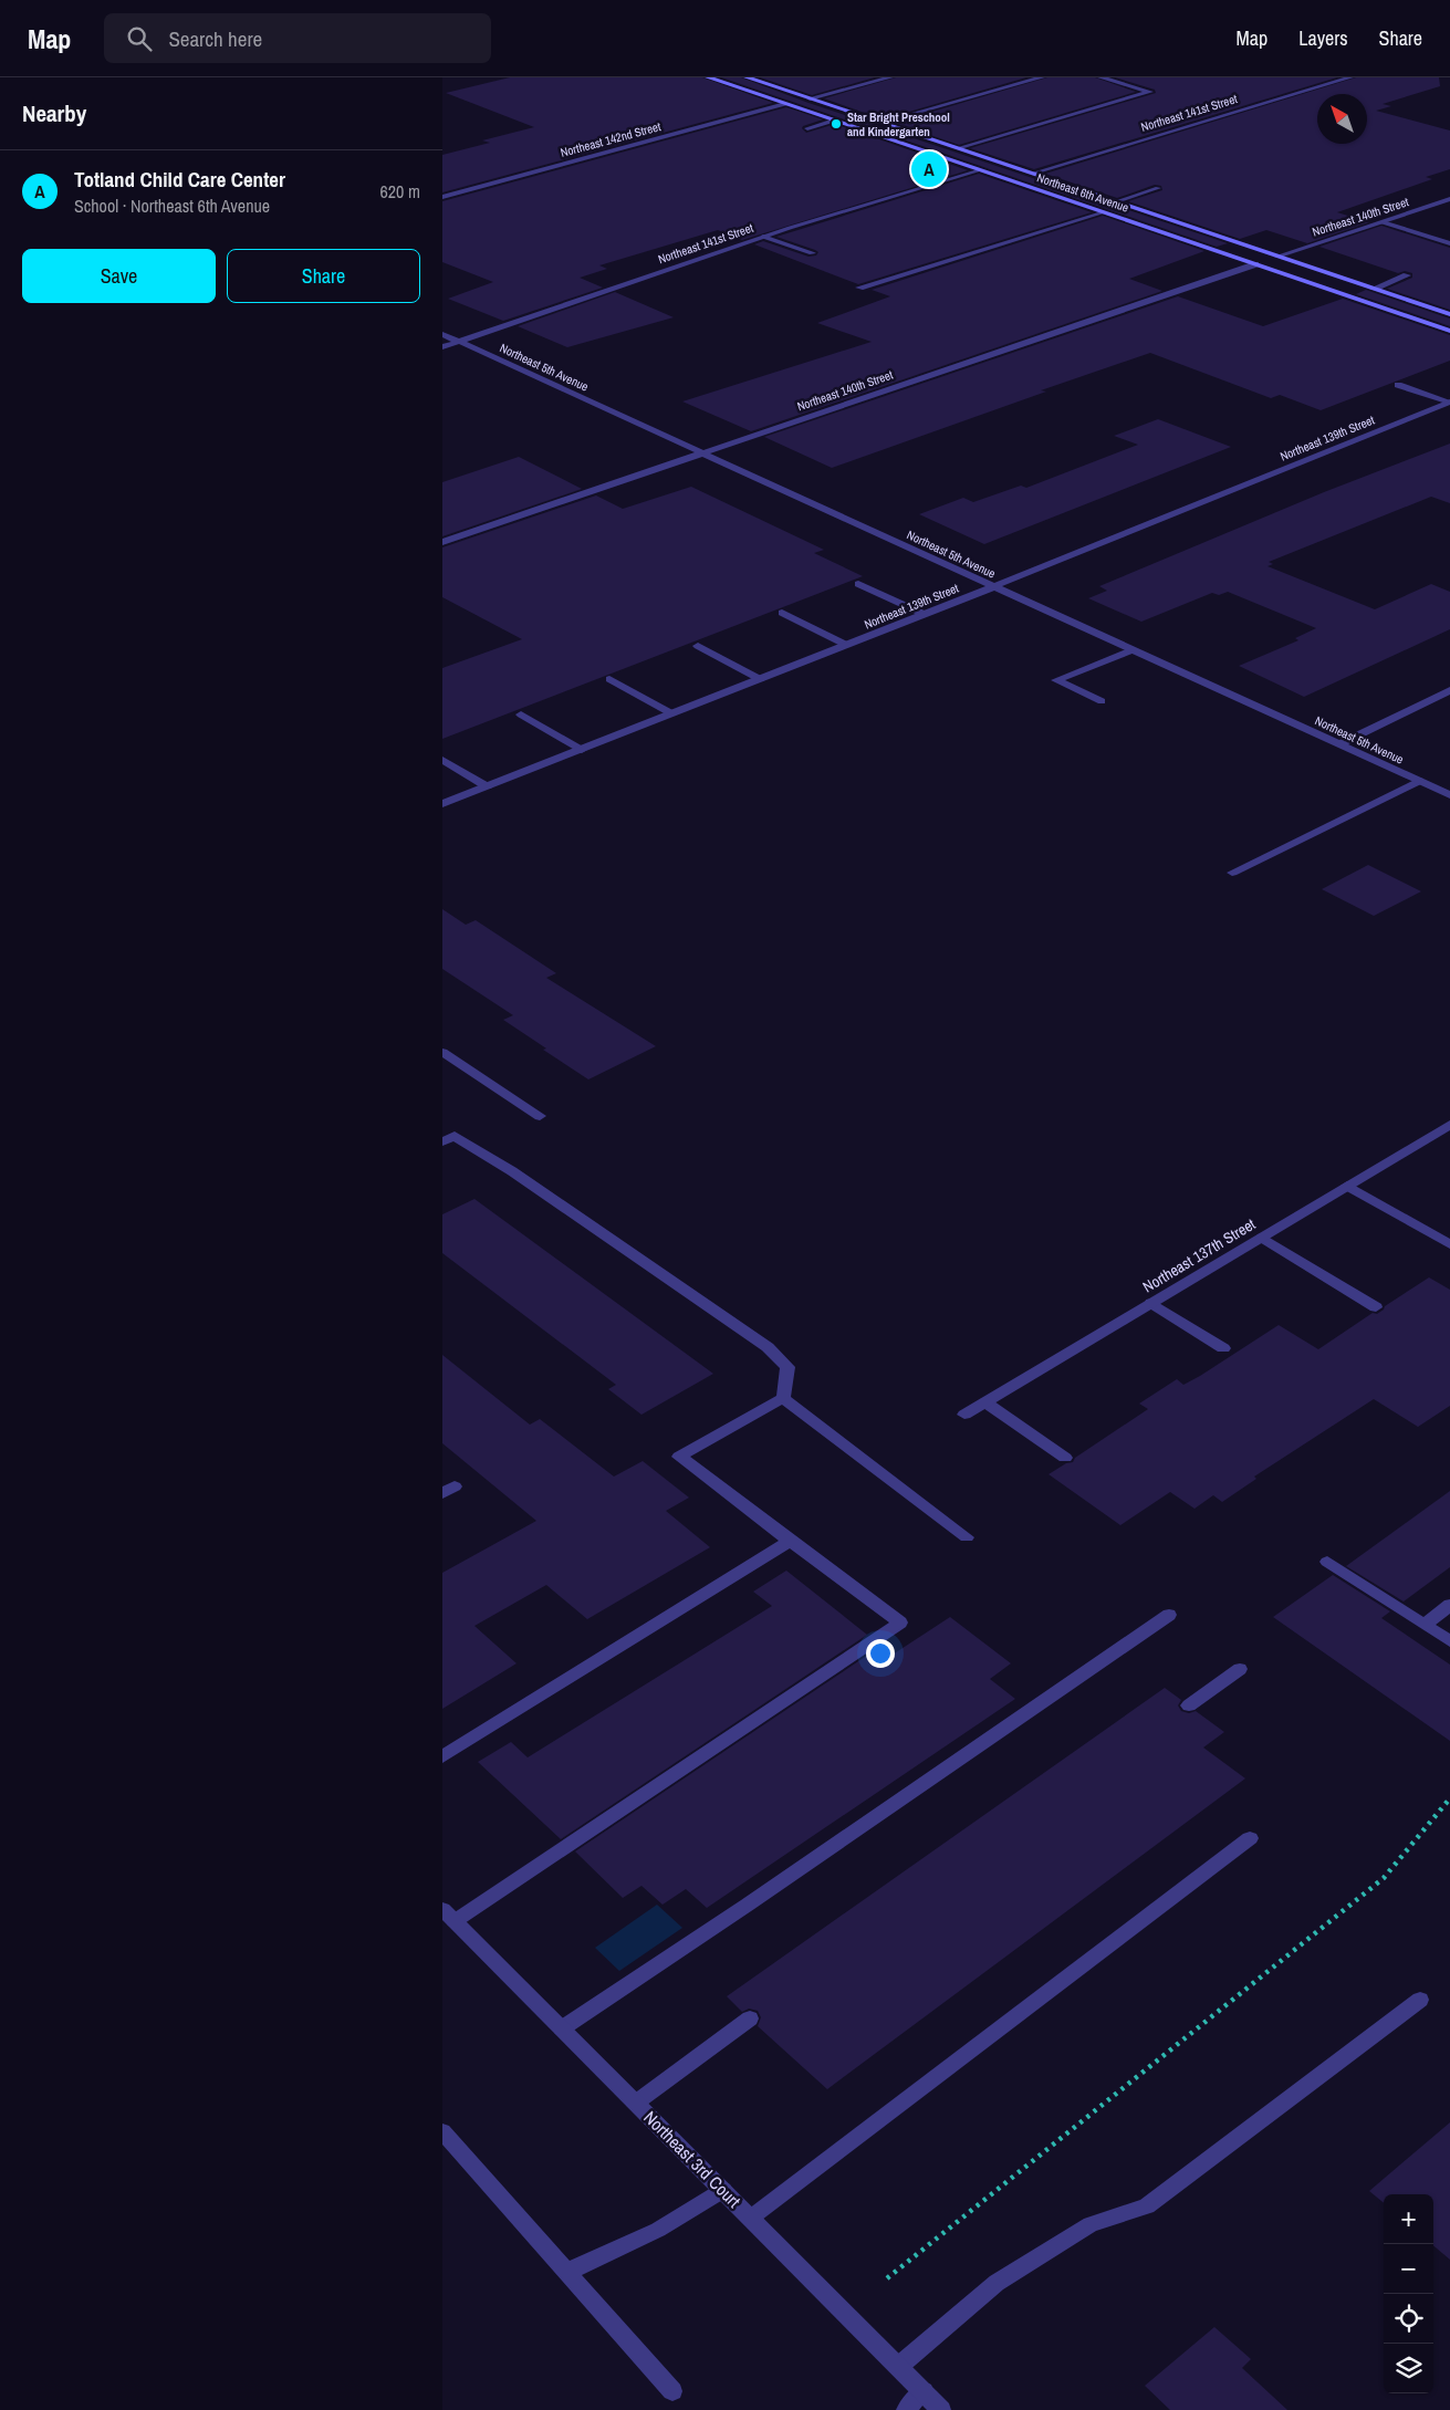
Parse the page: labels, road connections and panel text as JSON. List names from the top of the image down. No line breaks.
{"streets":{"main road":["Northeast 6th Avenue"],"street":["Northeast 141st Street","Northeast 142nd Street","Northeast 140th Street","Northeast 5th Avenue","Northeast 139th Street","Northeast 137th Street","Northeast 3rd Court"]},"crossings":[["Northeast 141st Street","Northeast 6th Avenue"],["Northeast 141st Street","Northeast 5th Avenue"],["Northeast 142nd Street","Northeast 6th Avenue"],["Northeast 6th Avenue","Northeast 140th Street"],["Northeast 140th Street","Northeast 5th Avenue"],["Northeast 5th Avenue","Northeast 139th Street"]],"places":["Star Bright Preschool and Kindergarten"],"north":"top left","page":{"header":"Map","search":"Search here","nav":["Map","Layers","Share"],"heading":"Nearby","list":[{"mark":"A","name":"Totland Child Care Center","note":"School · Northeast 6th Avenue","value":"620 m"}],"pins":"A","buttons":["Save","Share"],"map_buttons":["+","−"]}}
